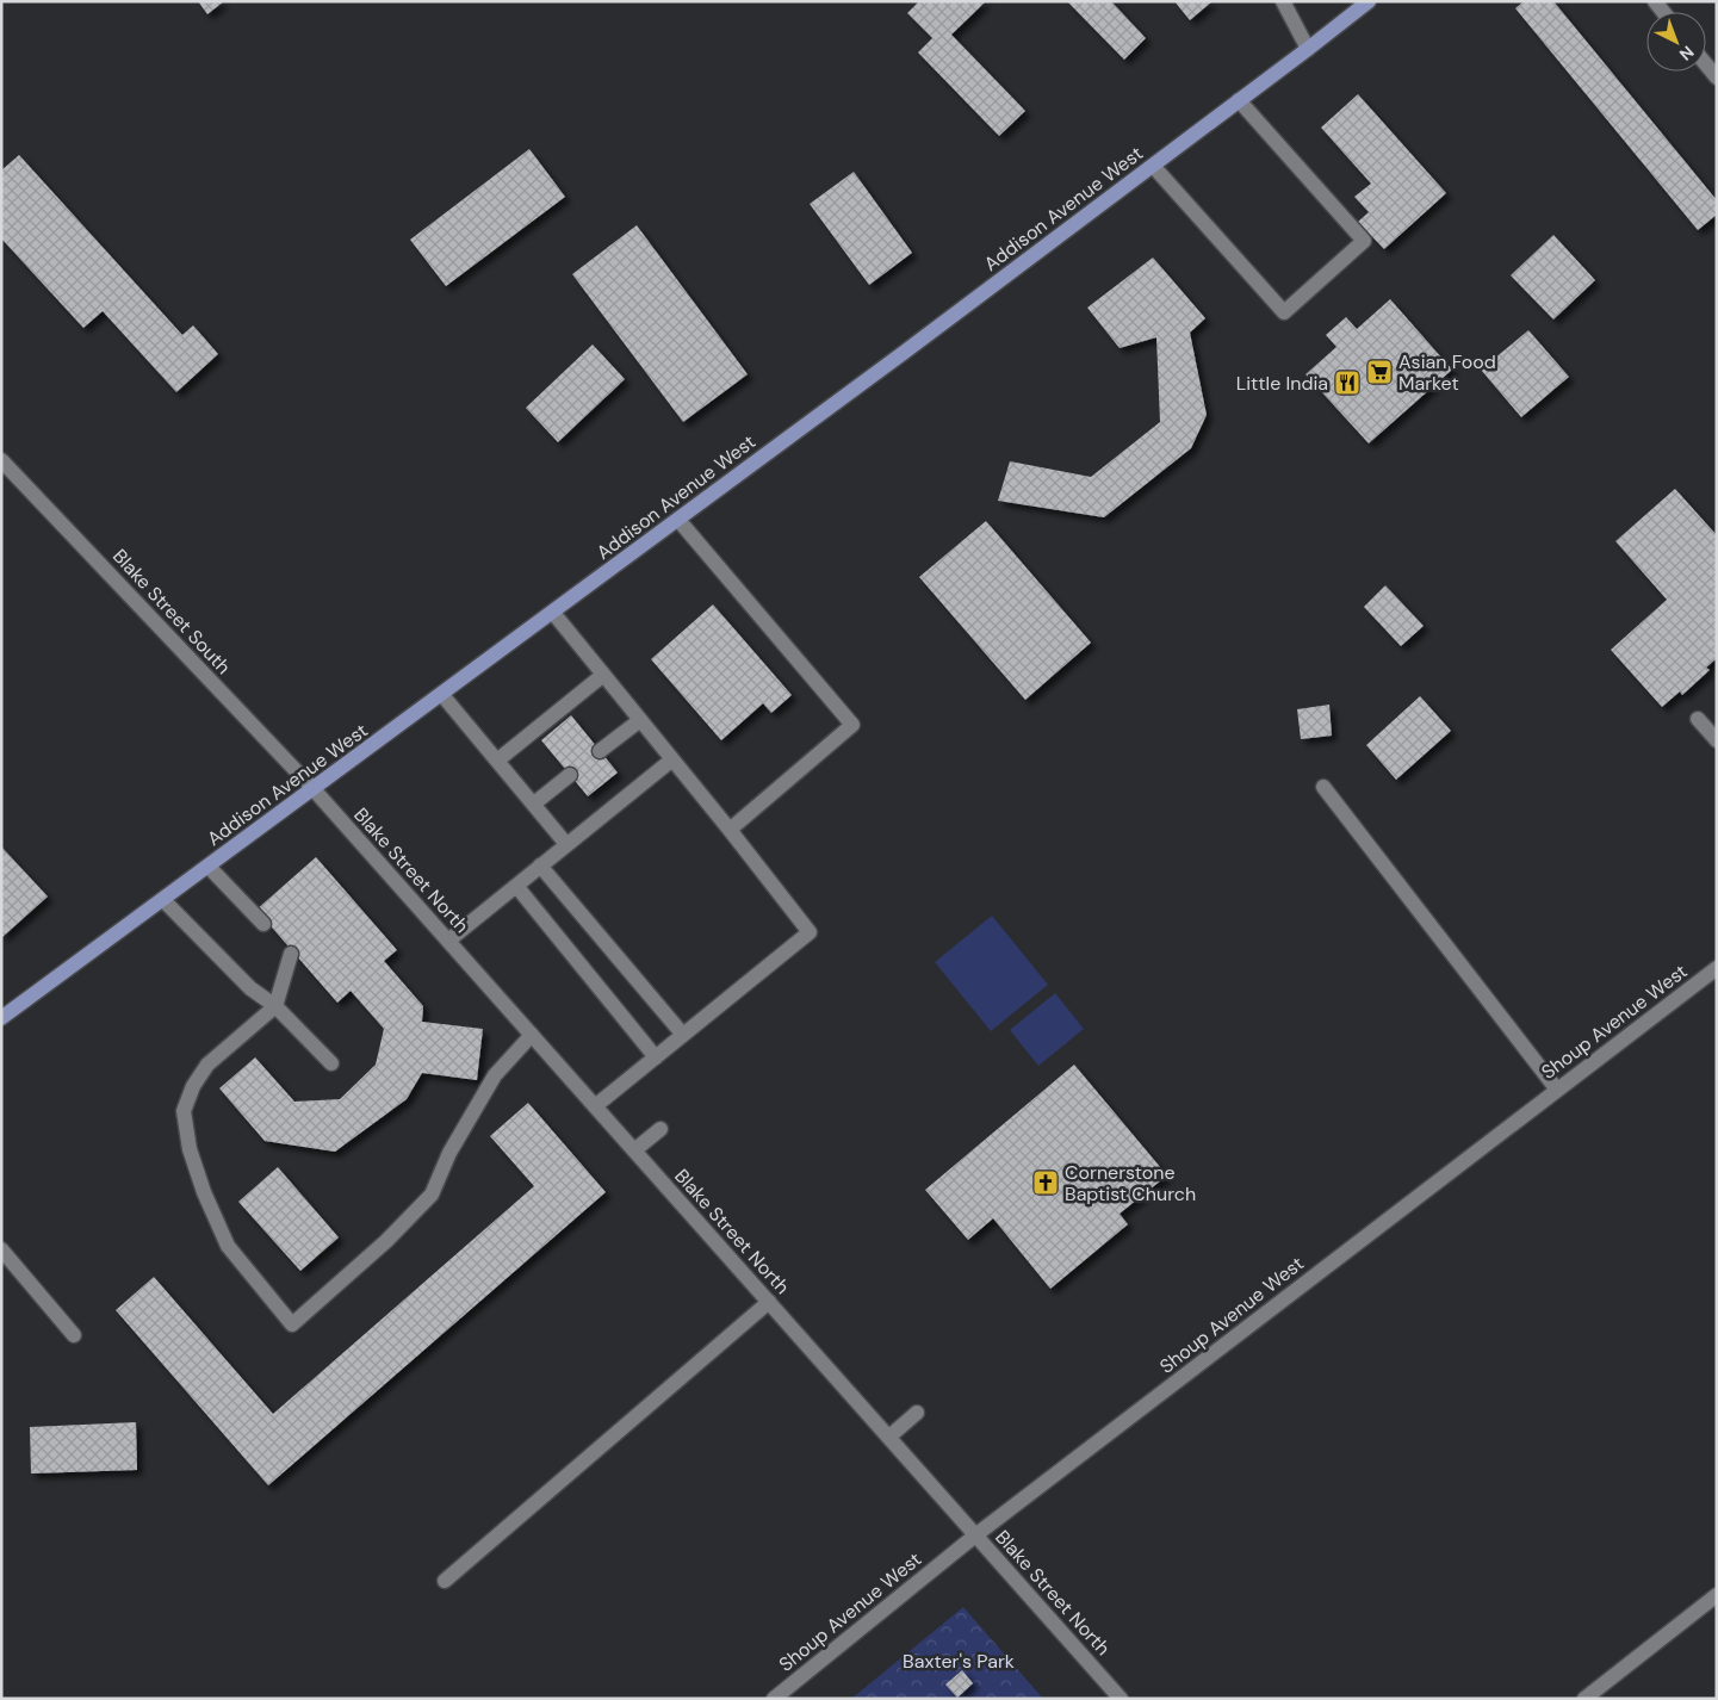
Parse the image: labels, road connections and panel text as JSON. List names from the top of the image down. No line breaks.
{"streets":{"main road":["Addison Avenue West"],"street":["Blake Street South","Blake Street North","Shoup Avenue West"]},"crossings":[["Addison Avenue West","Blake Street South"],["Addison Avenue West","Blake Street North"],["Blake Street South","Blake Street North"],["Blake Street North","Shoup Avenue West"]],"parks":["Baxter's Park"],"places":{"supermarket":["Asian Food Market"],"restaurant":["Little India"],"church":["Cornerstone Baptist Church"]},"north":"bottom right"}
